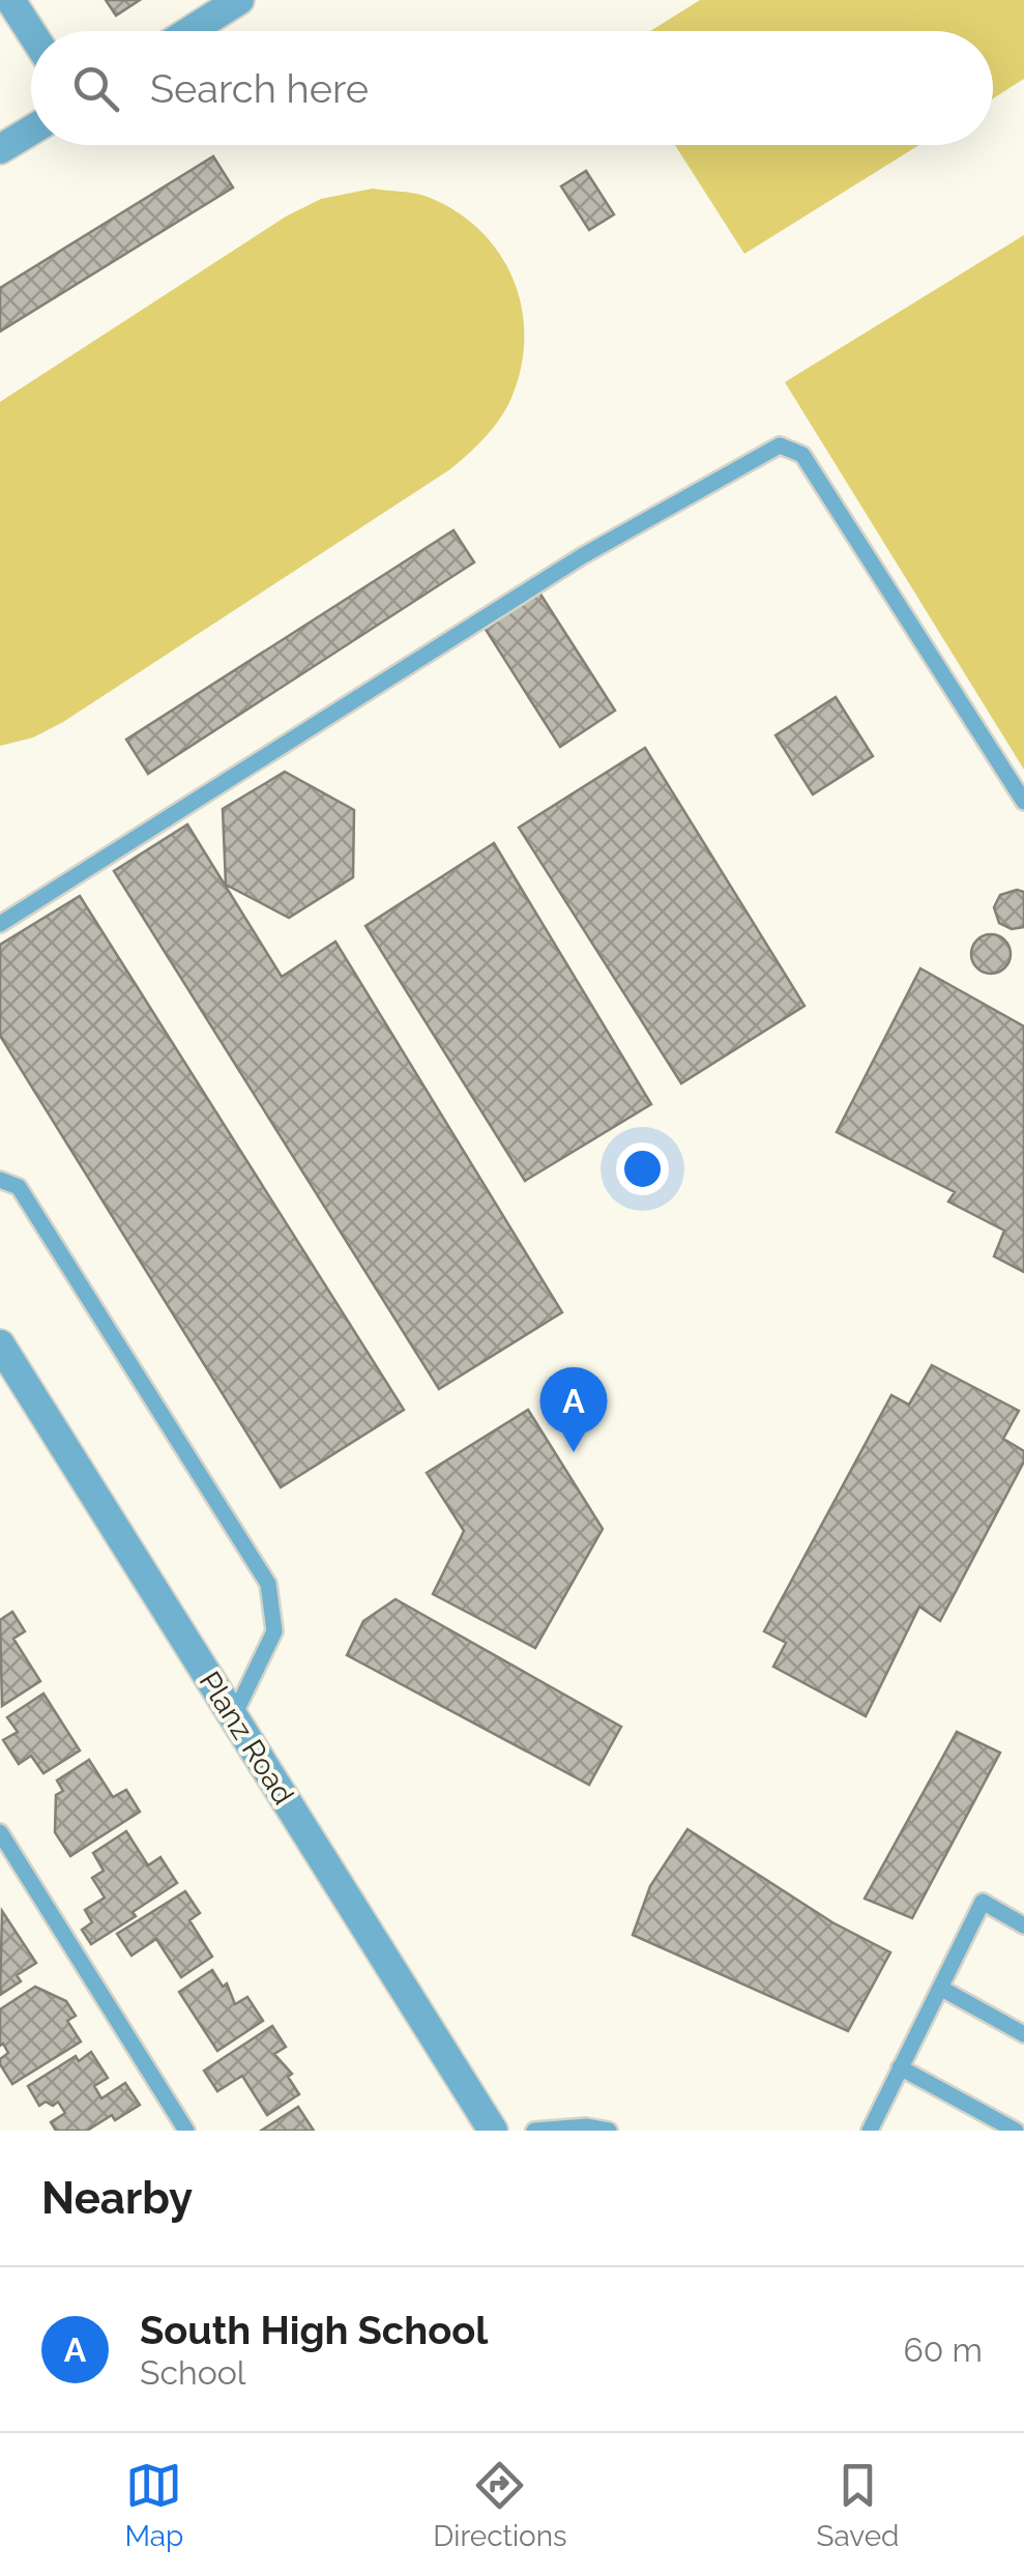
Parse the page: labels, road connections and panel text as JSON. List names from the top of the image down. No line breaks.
{"streets":{"street":["Planz Road"]},"page":{"search":"Search here","pins":"A","heading":"Nearby","list":[{"mark":"A","name":"South High School","note":"School","value":"60 m"}],"nav":["Map","Directions","Saved"]}}
